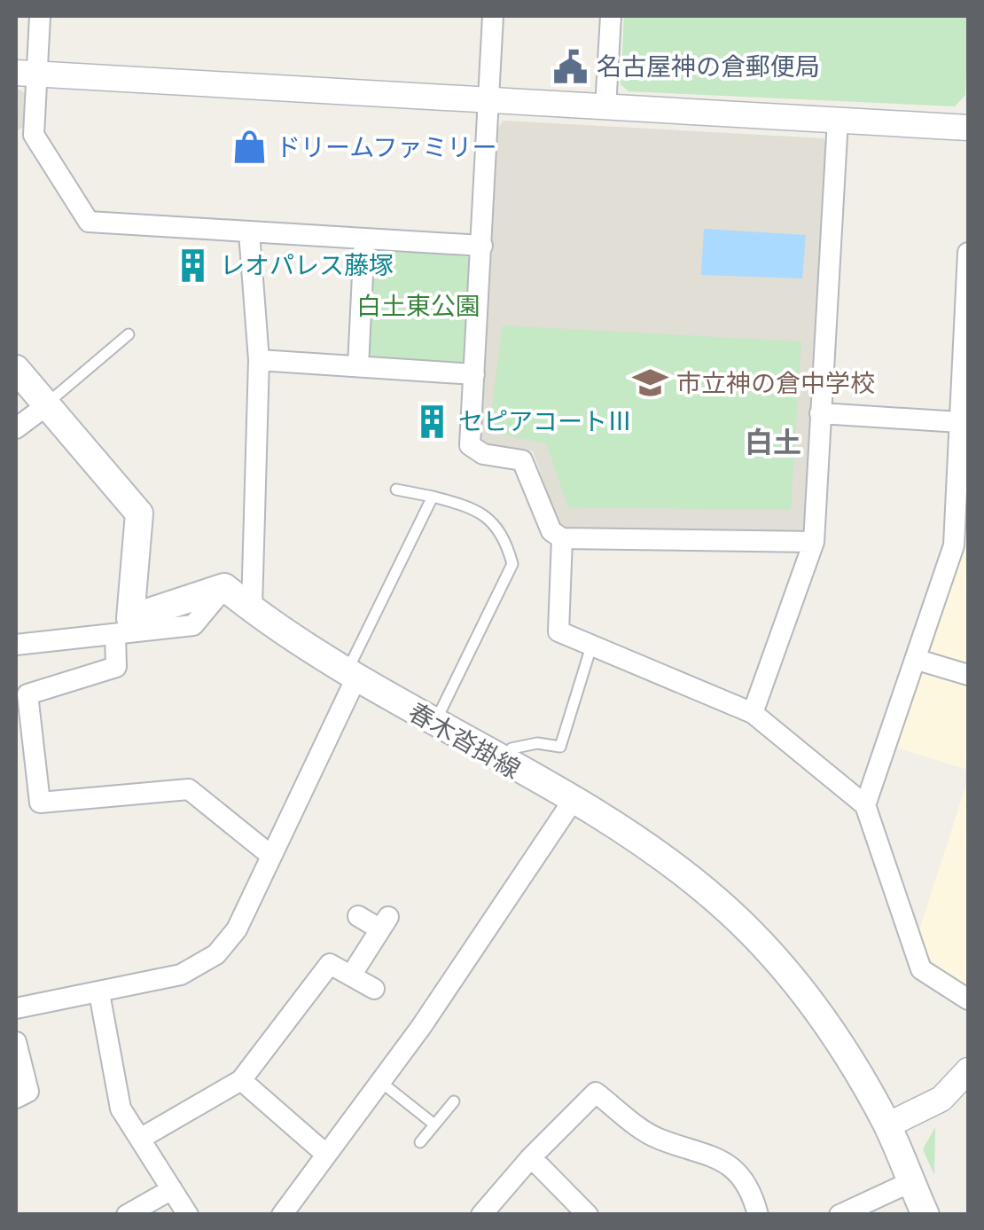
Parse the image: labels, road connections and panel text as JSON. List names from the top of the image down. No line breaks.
{"streets":{"main road":["春木沓掛線"]},"districts":["白土"],"parks":["白土東公園"],"places":{"public building":["名古屋神の倉郵便局"],"shop":["ドリームファミリー"],"building":["レオパレス藤塚","セピアコートⅢ"],"school or university":["市立神の倉中学校"]}}
